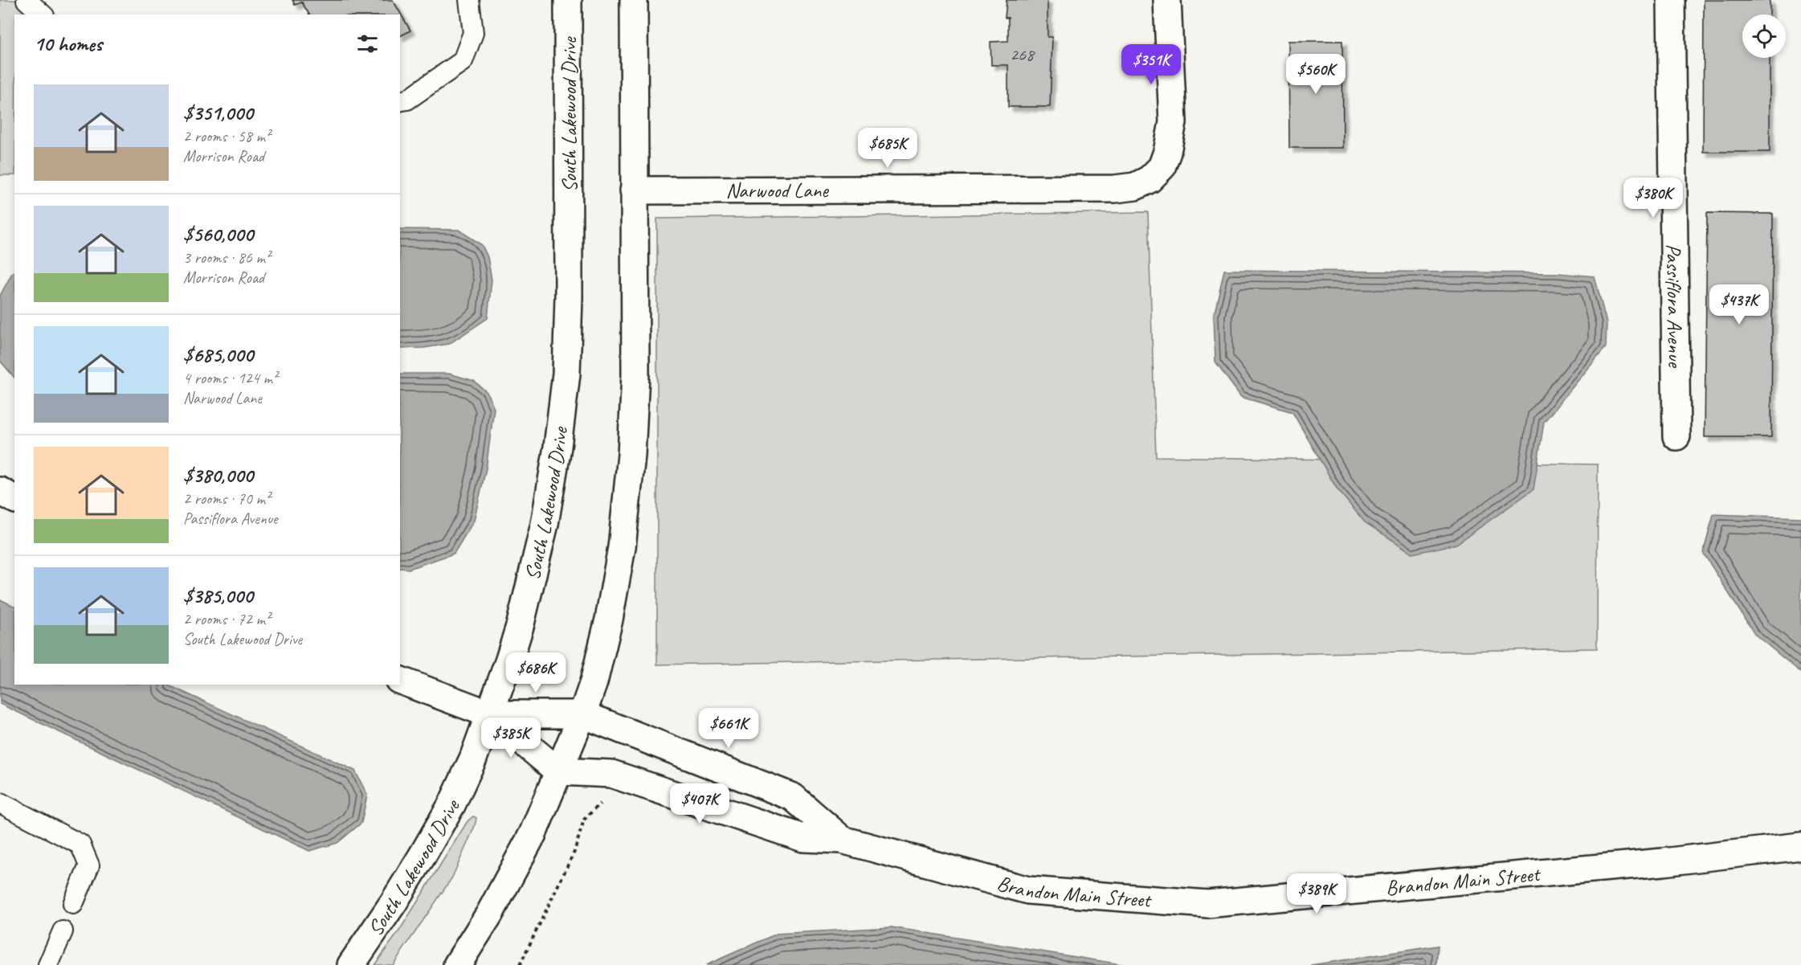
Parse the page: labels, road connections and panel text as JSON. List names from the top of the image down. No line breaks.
{"streets":{"street":["South Lakewood Drive","Narwood Lane","Passiflora Avenue","Brandon Main Street"]},"crossings":[["South Lakewood Drive","Brandon Main Street"]],"house_numbers":["268"],"page":{"heading":"10 homes","price":["$351K","$560K","$685K","$380K","$437K","$686K","$661K","$385K","$407K","$389K"],"list":[{"name":"$351,000","note":"2 rooms · 58 m² · Morrison Road"},{"name":"$560,000","note":"3 rooms · 86 m² · Morrison Road"},{"name":"$685,000","note":"4 rooms · 124 m² · Narwood Lane"},{"name":"$380,000","note":"2 rooms · 70 m² · Passiflora Avenue"},{"name":"$385,000","note":"2 rooms · 72 m² · South Lakewood Drive"}]}}
